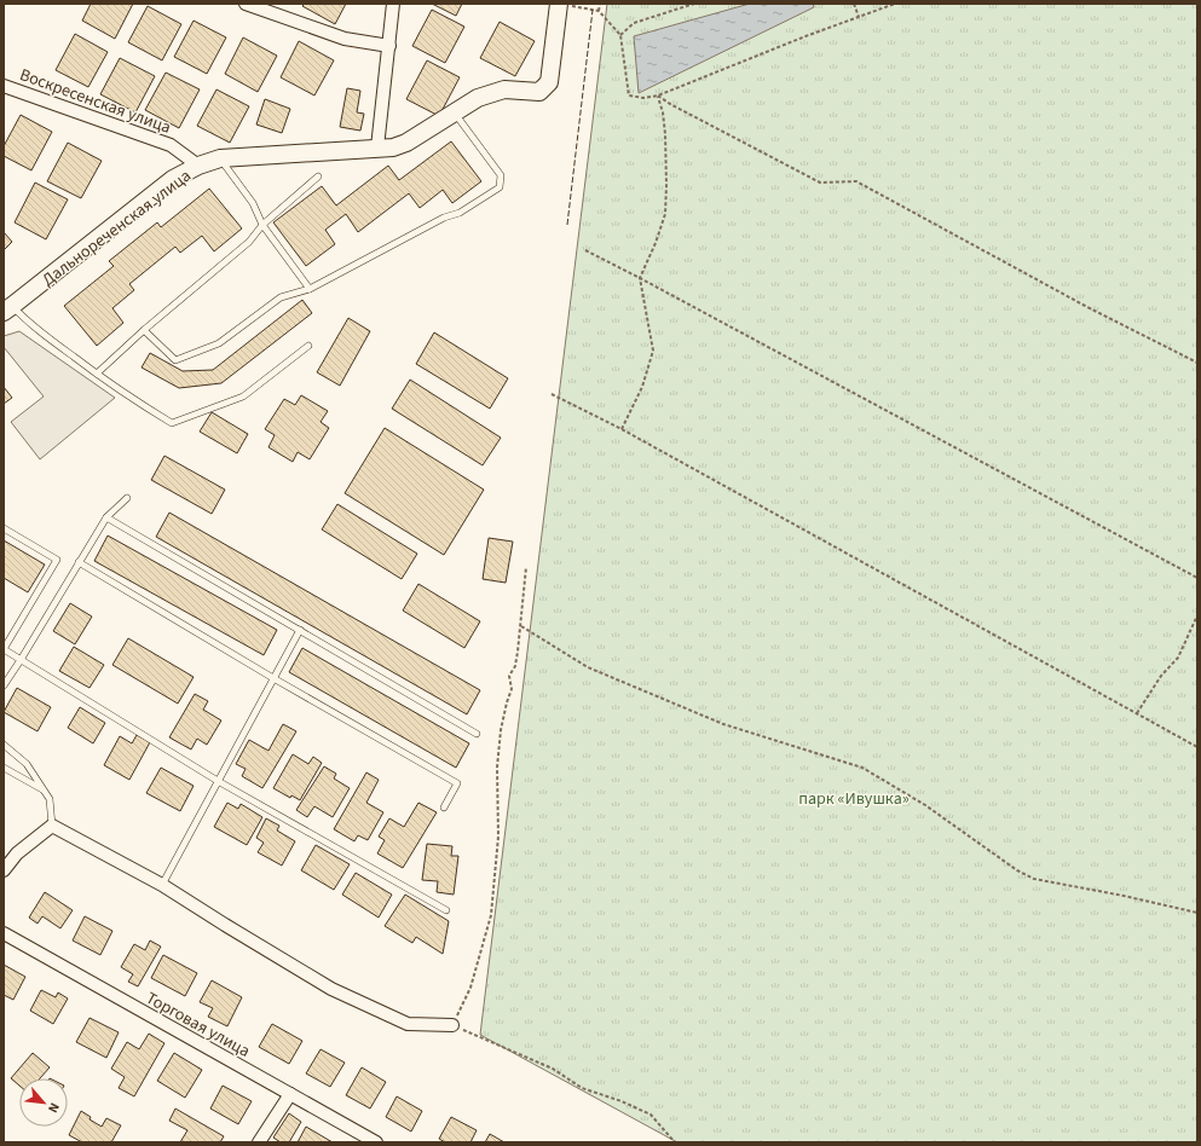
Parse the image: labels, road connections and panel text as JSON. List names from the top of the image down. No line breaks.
{"streets":{"street":["Воскресенская улица","Дальнореченская улица","Торговая улица"]},"crossings":[["Воскресенская улица","Дальнореченская улица"]],"parks":["парк «Ивушка»"],"north":"bottom right"}
